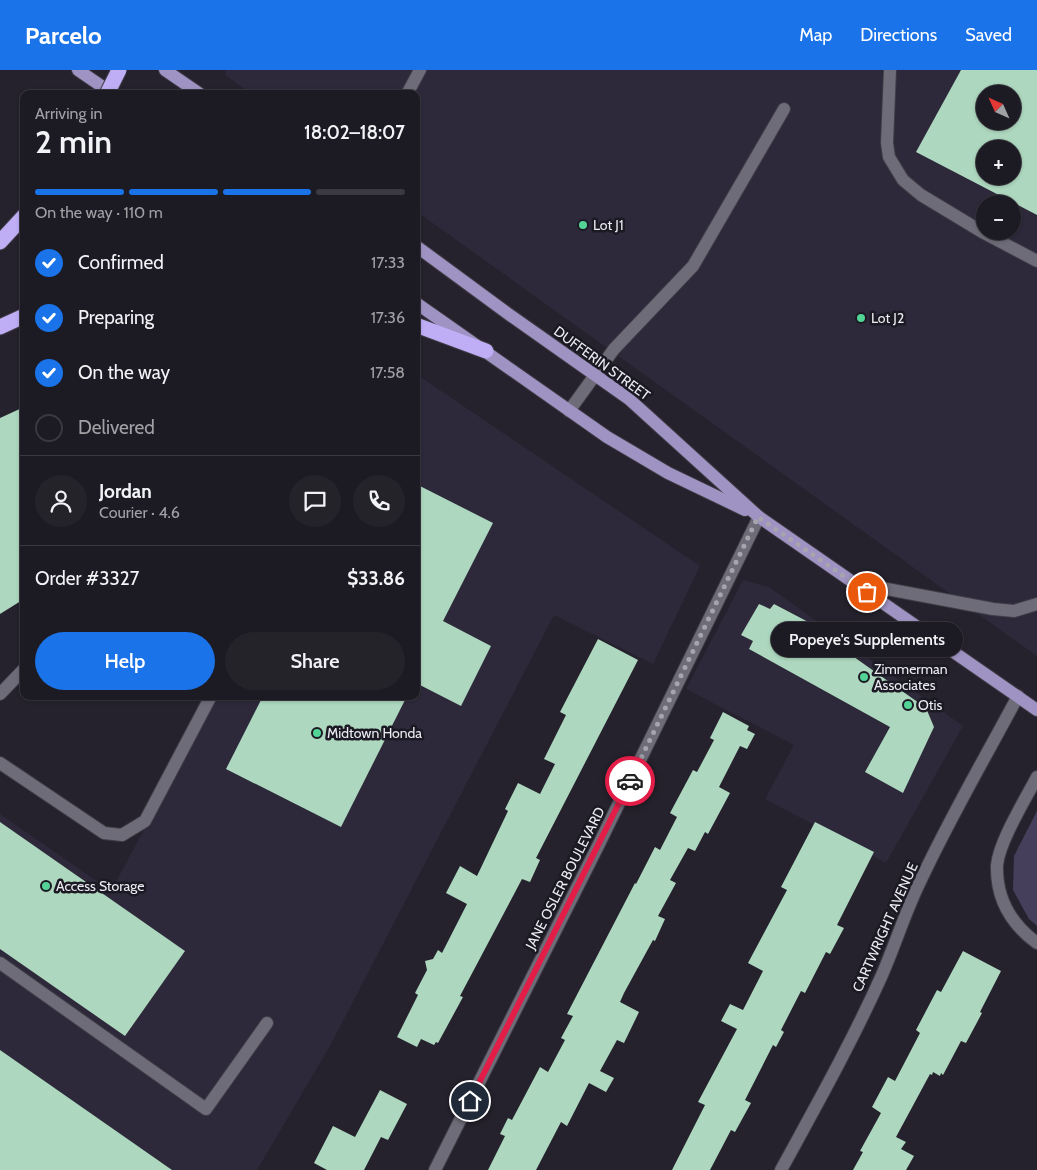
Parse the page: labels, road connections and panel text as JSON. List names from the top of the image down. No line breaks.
{"streets":{"main road":["DUFFERIN STREET"],"street":["JANE OSLER BOULEVARD","CARTWRIGHT AVENUE"]},"crossings":[["DUFFERIN STREET","JANE OSLER BOULEVARD"],["DUFFERIN STREET","CARTWRIGHT AVENUE"]],"places":["Lot J1","Lot J2","Popeye's Supplements","Zimmerman Associates","Otis","Midtown Honda","Access Storage"],"north":"top left","page":{"header":"Parcelo","nav":["Map","Directions","Saved"],"map_buttons":["+","−"],"heading":["2 min","Arriving in","18:02–18:07"],"panel":["Jordan","Courier · 4.6","Order #3327","$33.86"],"bar":"On the way · 110 m","list":[["Confirmed","17:33"],["Preparing","17:36"],["On the way","17:58"],"Delivered"],"bubble":"Popeye's Supplements","buttons":["Help","Share"]}}
